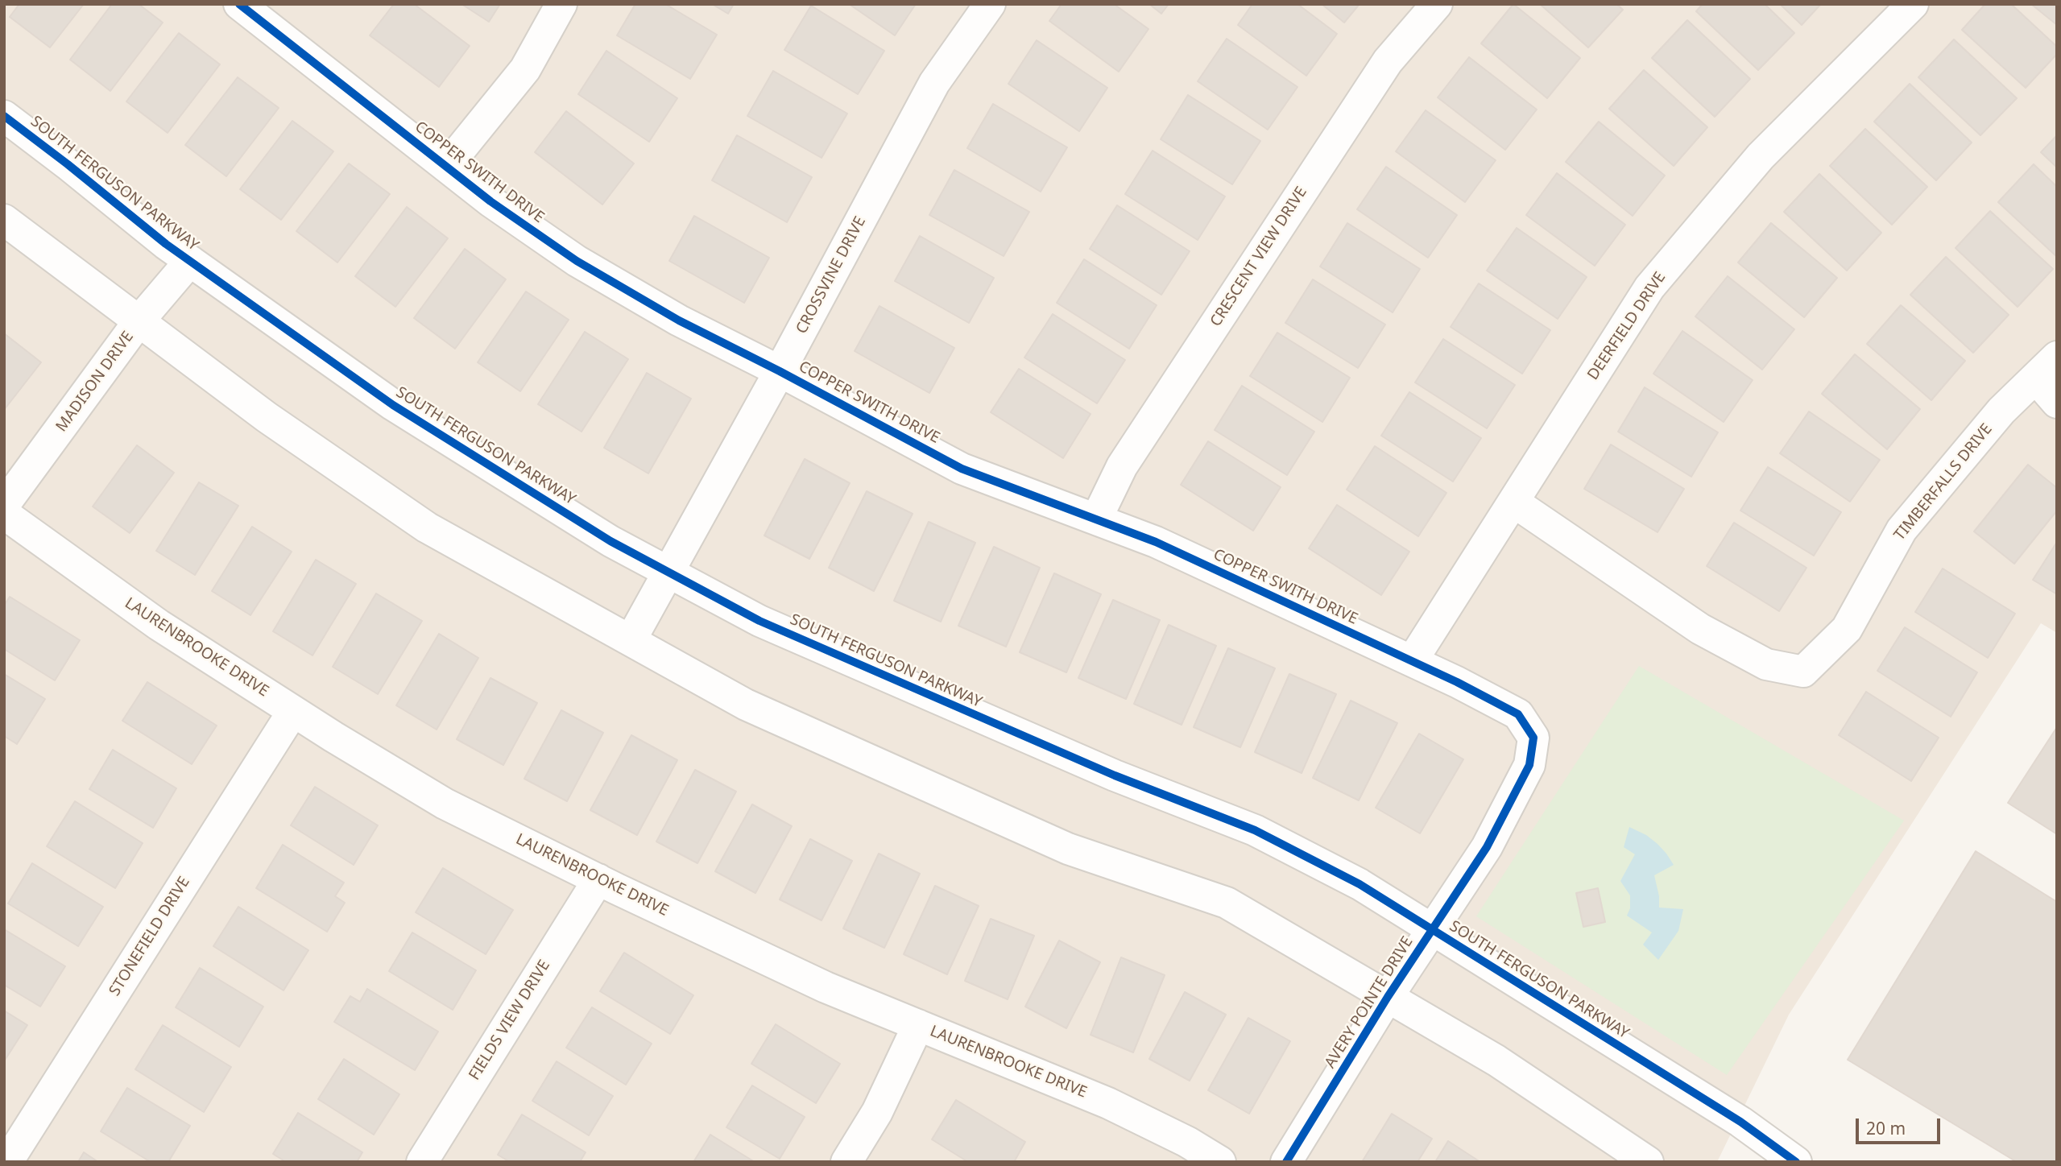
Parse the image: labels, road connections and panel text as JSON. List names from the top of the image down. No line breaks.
{"streets":{"street":["COPPER SWITH DRIVE","SOUTH FERGUSON PARKWAY","CRESCENT VIEW DRIVE","CROSSVINE DRIVE","DEERFIELD DRIVE","MADISON DRIVE","TIMBERFALLS DRIVE","LAURENBROOKE DRIVE","STONEFIELD DRIVE","AVERY POINTE DRIVE","FIELDS VIEW DRIVE"]},"crossings":[["COPPER SWITH DRIVE","CRESCENT VIEW DRIVE"],["COPPER SWITH DRIVE","CROSSVINE DRIVE"],["COPPER SWITH DRIVE","DEERFIELD DRIVE"],["COPPER SWITH DRIVE","AVERY POINTE DRIVE"],["SOUTH FERGUSON PARKWAY","CROSSVINE DRIVE"],["SOUTH FERGUSON PARKWAY","MADISON DRIVE"],["SOUTH FERGUSON PARKWAY","AVERY POINTE DRIVE"],["DEERFIELD DRIVE","TIMBERFALLS DRIVE"],["LAURENBROOKE DRIVE","STONEFIELD DRIVE"],["LAURENBROOKE DRIVE","FIELDS VIEW DRIVE"]],"scale_bar":"20 m"}
